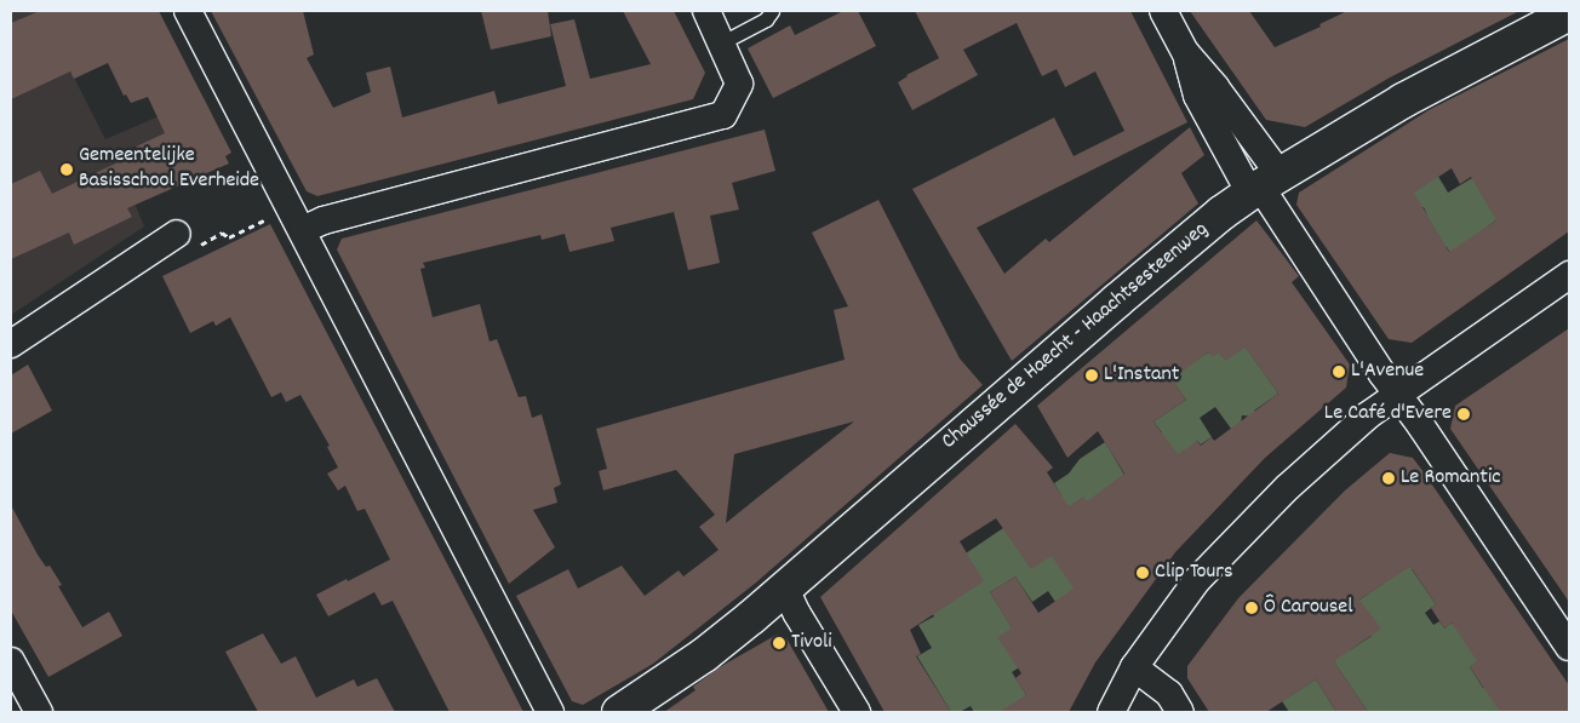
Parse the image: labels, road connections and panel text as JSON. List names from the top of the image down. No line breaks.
{"streets":{"street":["Chaussée de Haecht - Haachtsesteenweg"]},"places":["Gemeentelijke Basisschool Everheide","L'Avenue","L'Instant","Le Café d'Evere","Le Romantic","Clip Tours","Ô Carousel","Tivoli"]}
